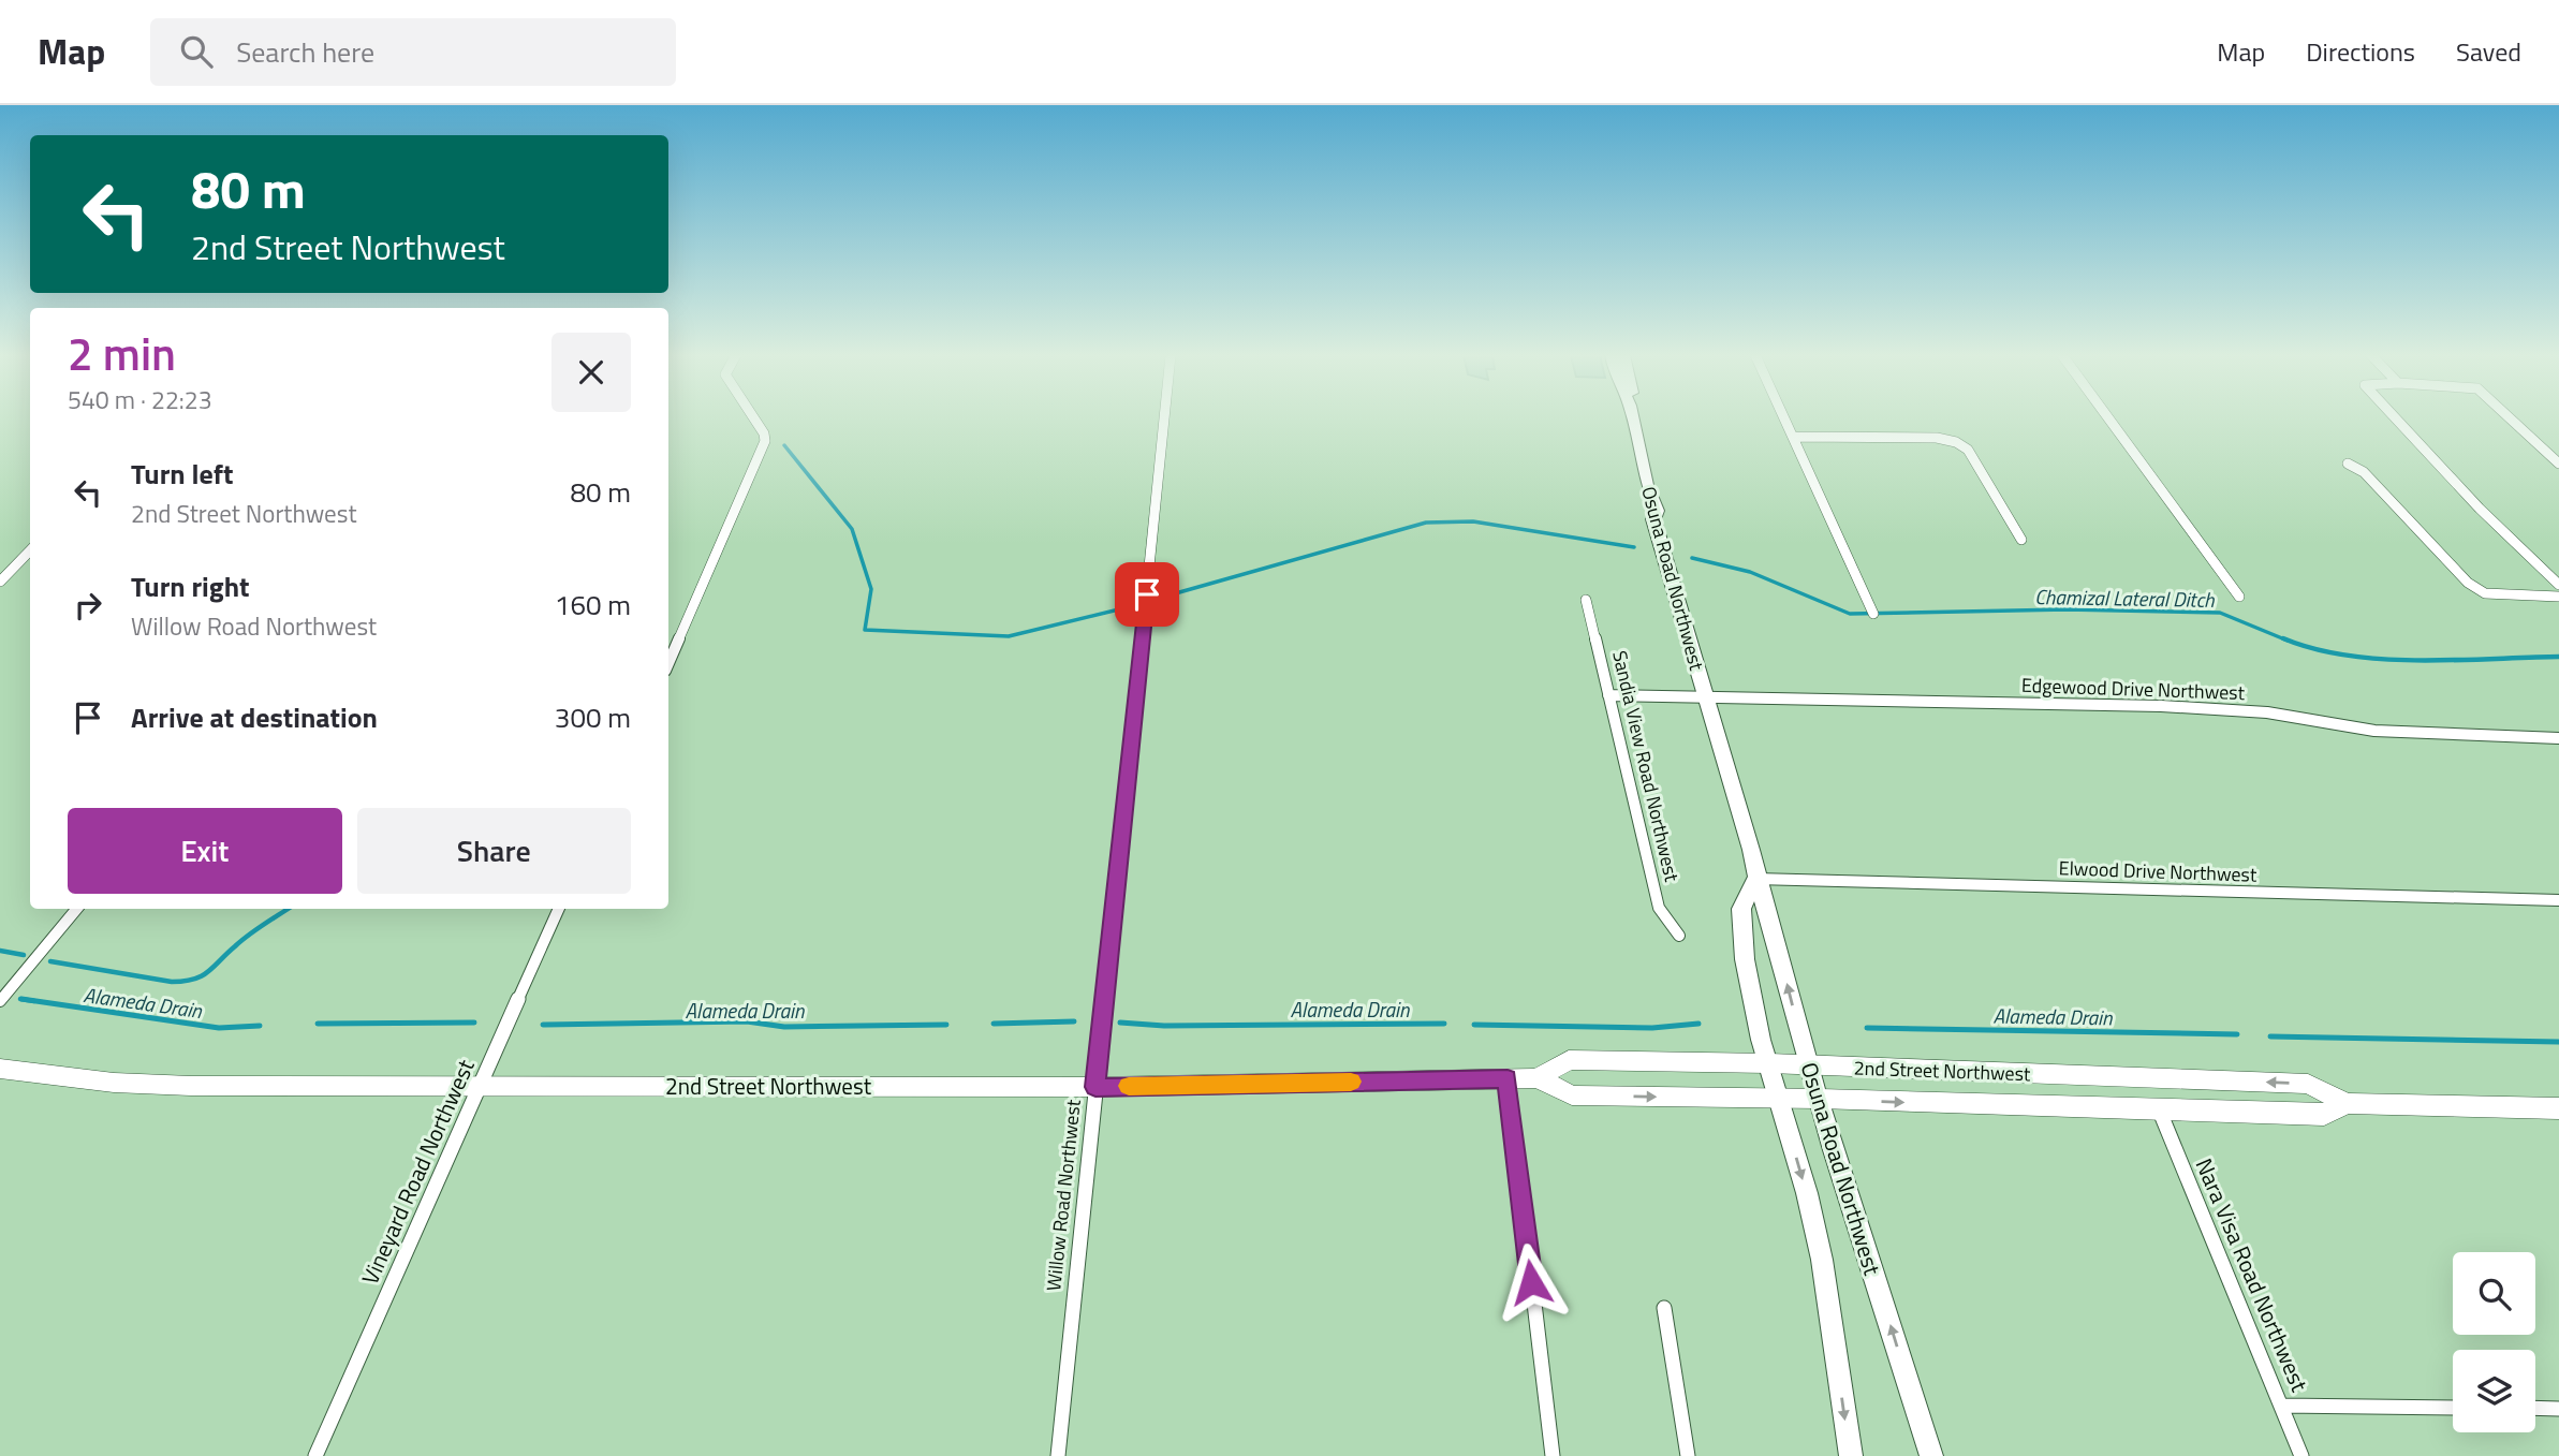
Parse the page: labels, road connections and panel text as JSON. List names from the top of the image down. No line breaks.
{"streets":{"main road":["Osuna Road Northwest","2nd Street Northwest"],"street":["Edgewood Drive Northwest","Sandia View Road Northwest","Elwood Drive Northwest","Vineyard Road Northwest","Willow Road Northwest","Nara Visa Road Northwest"]},"crossings":[["Osuna Road Northwest","Edgewood Drive Northwest"],["Osuna Road Northwest","Elwood Drive Northwest"],["Osuna Road Northwest","2nd Street Northwest"],["Edgewood Drive Northwest","Sandia View Road Northwest"],["2nd Street Northwest","Vineyard Road Northwest"],["2nd Street Northwest","Willow Road Northwest"],["2nd Street Northwest","Nara Visa Road Northwest"]],"water":["Chamizal Lateral Ditch","Alameda Drain"],"page":{"header":"Map","search":"Search here","nav":["Map","Directions","Saved"],"turn":["80 m","2nd Street Northwest"],"heading":["2 min","540 m · 22:23"],"list":[{"name":"Turn left","note":"2nd Street Northwest","value":"80 m"},{"name":"Turn right","note":"Willow Road Northwest","value":"160 m"},{"name":"Arrive at destination","value":"300 m"}],"buttons":["Exit","Share"]}}
